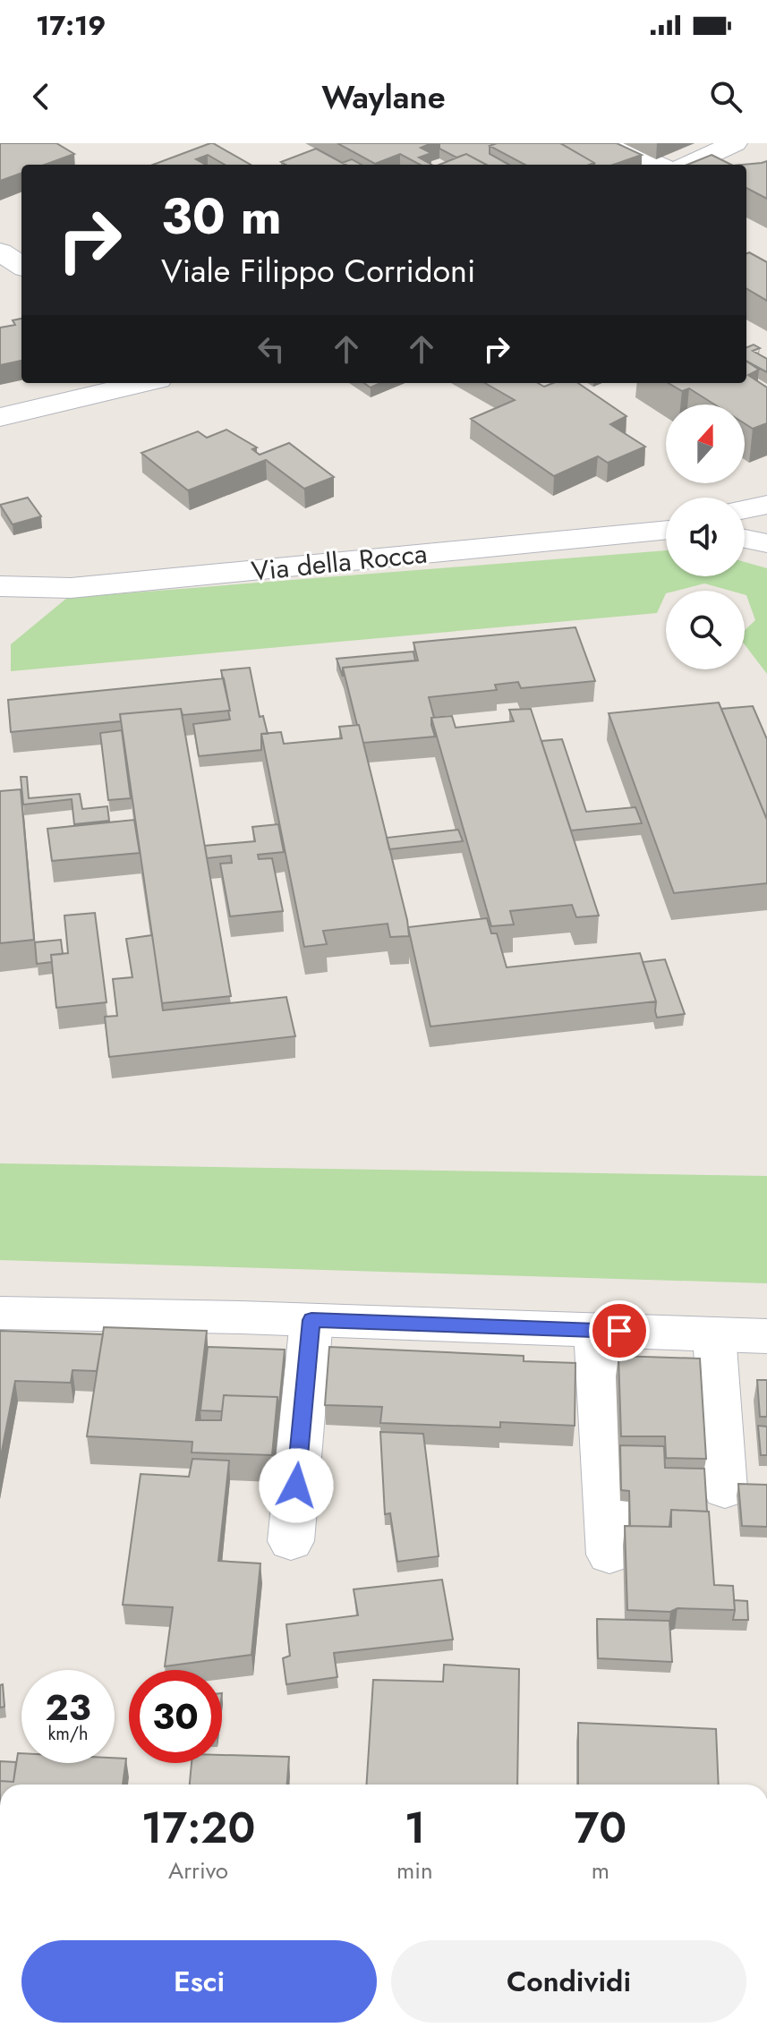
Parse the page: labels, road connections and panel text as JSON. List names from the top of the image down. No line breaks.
{"streets":{"main road":["Via della Rocca"]},"north":"top","page":{"status":"17:19","header":"Waylane","turn":["30 m","Viale Filippo Corridoni"],"speed":"23 km/h","limit":"30","eta":["17:20","Arrivo","1","min","70","m"],"buttons":["Esci","Condividi"]}}
